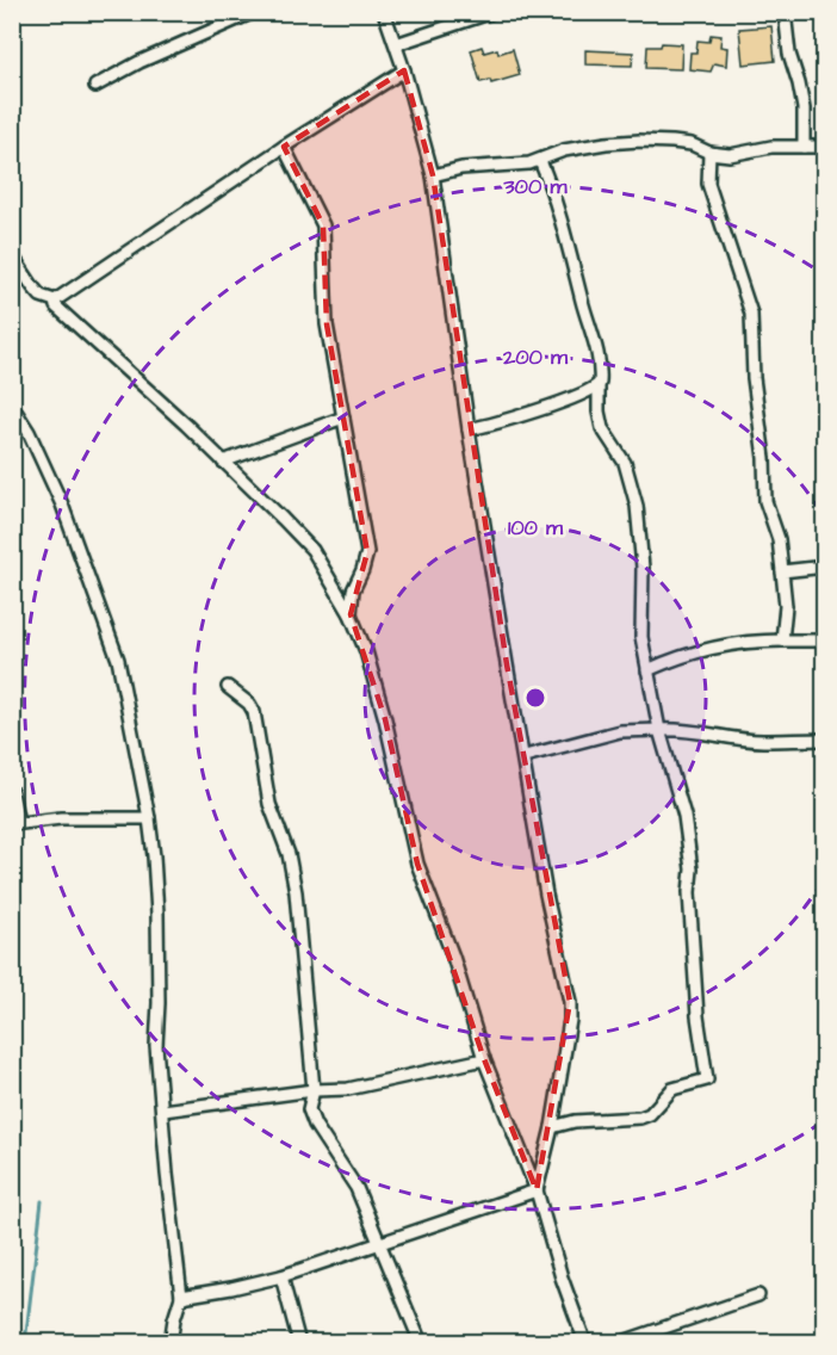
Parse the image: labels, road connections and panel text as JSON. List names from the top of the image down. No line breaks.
{"rings":["300 m","200 m","100 m"]}
